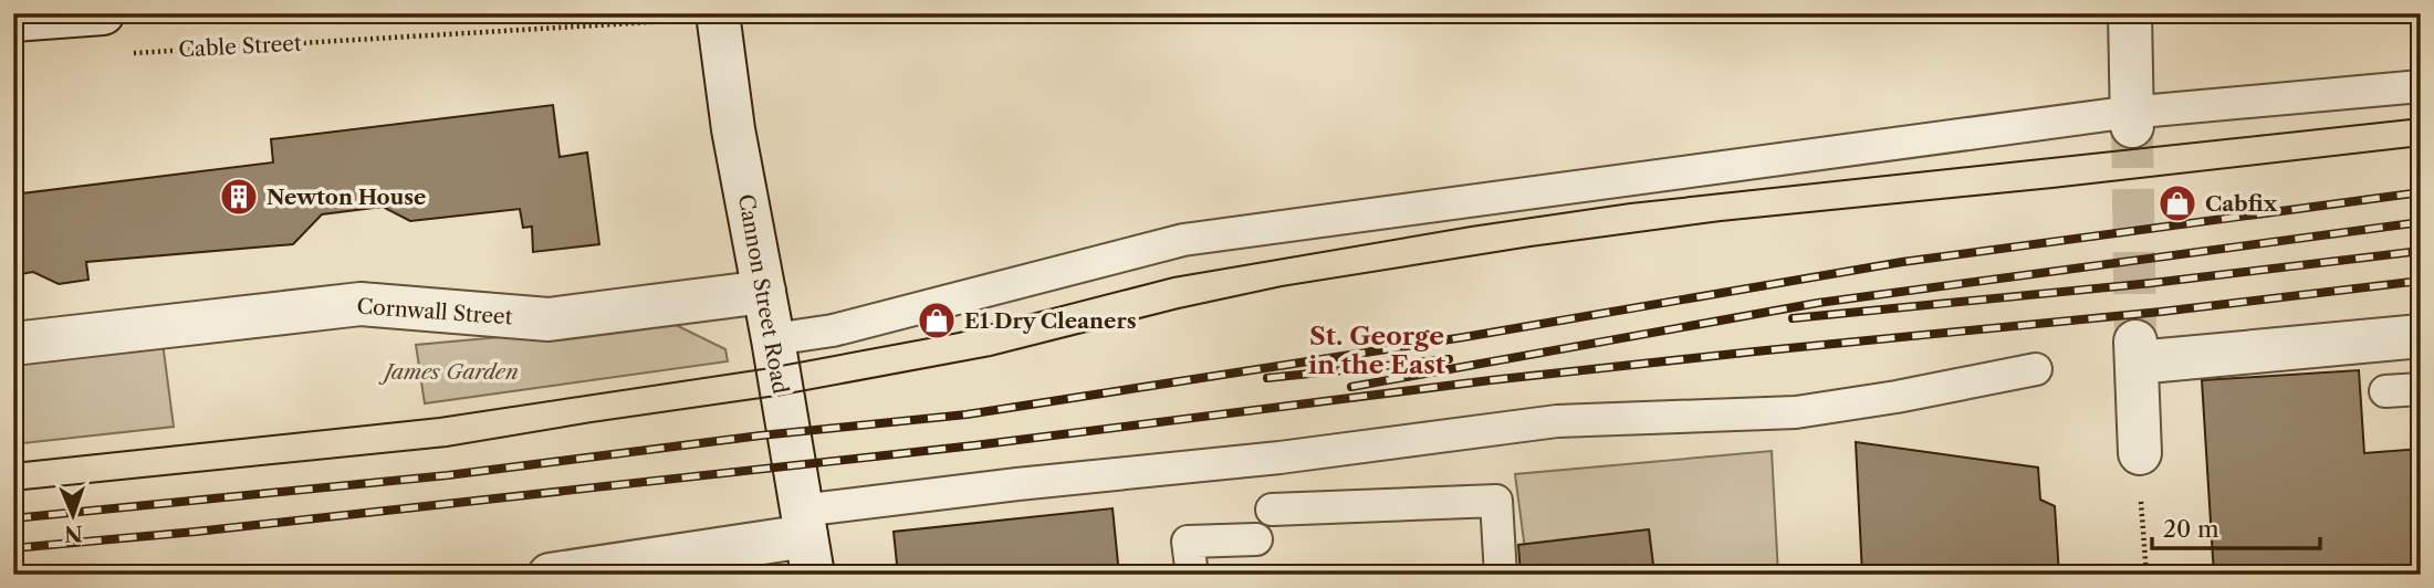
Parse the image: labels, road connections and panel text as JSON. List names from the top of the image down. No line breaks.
{"streets":{"street":["Cannon Street Road","Cornwall Street"],"path":["Cable Street"]},"crossings":[["Cable Street","Cannon Street Road"],["Cannon Street Road","Cornwall Street"]],"districts":["St. George in the East"],"parks":["James Garden"],"places":{"building":["Newton House"],"shop":["Cabfix","E1 Dry Cleaners"]},"scale_bar":"20 m","north":"bottom"}
